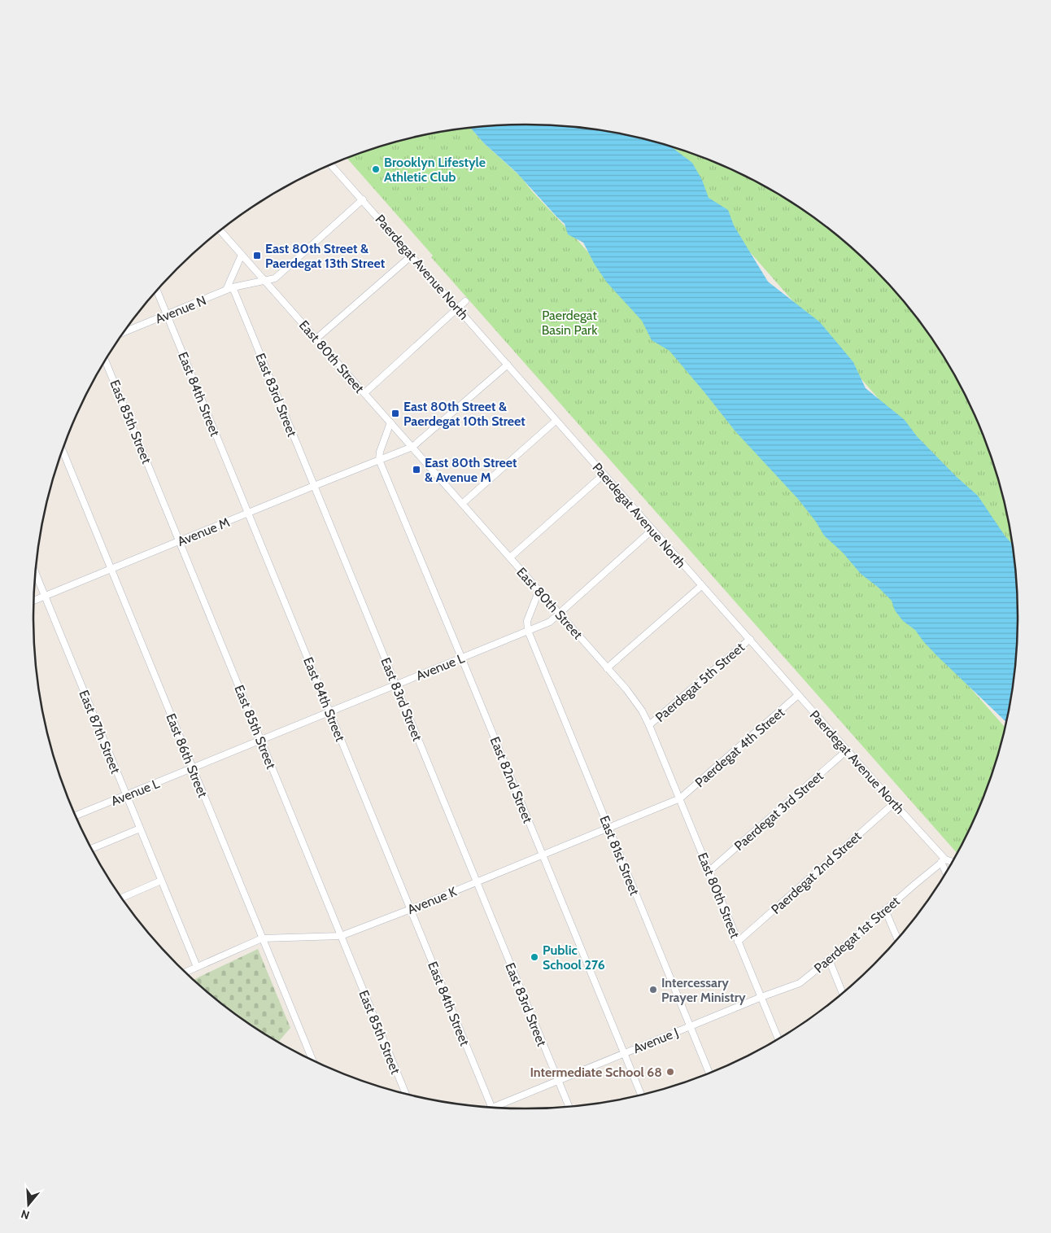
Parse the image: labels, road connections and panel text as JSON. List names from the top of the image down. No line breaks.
{"streets":{"street":["Paerdegat Avenue North","Avenue N","East 80th Street","East 84th Street","East 83rd Street","East 85th Street","Avenue M","Avenue L","Paerdegat 5th Street","East 87th Street","Paerdegat 4th Street","East 86th Street","East 82nd Street","Paerdegat 3rd Street","East 81st Street","Paerdegat 2nd Street","Avenue K","Paerdegat 1st Street","Avenue J"]},"crossings":[["Paerdegat Avenue North","Avenue N"],["Paerdegat Avenue North","Avenue L"],["Paerdegat Avenue North","Paerdegat 5th Street"],["Paerdegat Avenue North","Paerdegat 4th Street"],["Paerdegat Avenue North","Paerdegat 3rd Street"],["Paerdegat Avenue North","Paerdegat 2nd Street"],["Paerdegat Avenue North","Paerdegat 1st Street"],["Avenue N","East 80th Street"],["Avenue N","East 84th Street"],["Avenue N","East 83rd Street"],["East 80th Street","Avenue M"],["East 80th Street","Avenue L"],["East 80th Street","Paerdegat 5th Street"],["East 80th Street","Paerdegat 4th Street"],["East 80th Street","Paerdegat 3rd Street"],["East 80th Street","Paerdegat 2nd Street"],["East 80th Street","Avenue K"],["East 80th Street","Paerdegat 1st Street"],["East 80th Street","Avenue J"],["East 84th Street","Avenue M"],["East 84th Street","Avenue L"],["East 84th Street","Avenue K"],["East 83rd Street","Avenue M"],["East 83rd Street","Avenue L"],["East 83rd Street","Avenue K"],["East 83rd Street","Avenue J"],["East 85th Street","Avenue M"],["East 85th Street","Avenue L"],["East 85th Street","Avenue K"],["Avenue M","East 87th Street"],["Avenue M","East 86th Street"],["Avenue M","East 82nd Street"],["Avenue L","East 87th Street"],["Avenue L","East 86th Street"],["Avenue L","East 82nd Street"],["Avenue L","East 81st Street"],["East 87th Street","Avenue K"],["Paerdegat 4th Street","Avenue K"],["East 86th Street","Avenue K"],["East 82nd Street","Avenue K"],["East 82nd Street","Avenue J"],["East 81st Street","Avenue K"],["East 81st Street","Avenue J"],["Paerdegat 1st Street","Avenue J"]],"parks":["Paerdegat Basin Park"],"places":{"other":["Brooklyn Lifestyle Athletic Club","Public School 276","Intercessary Prayer Ministry","Intermediate School 68"],"transit":["East 80th Street & Paerdegat 13th Street","East 80th Street & Paerdegat 10th Street","East 80th Street & Avenue M"]},"north":"bottom"}
